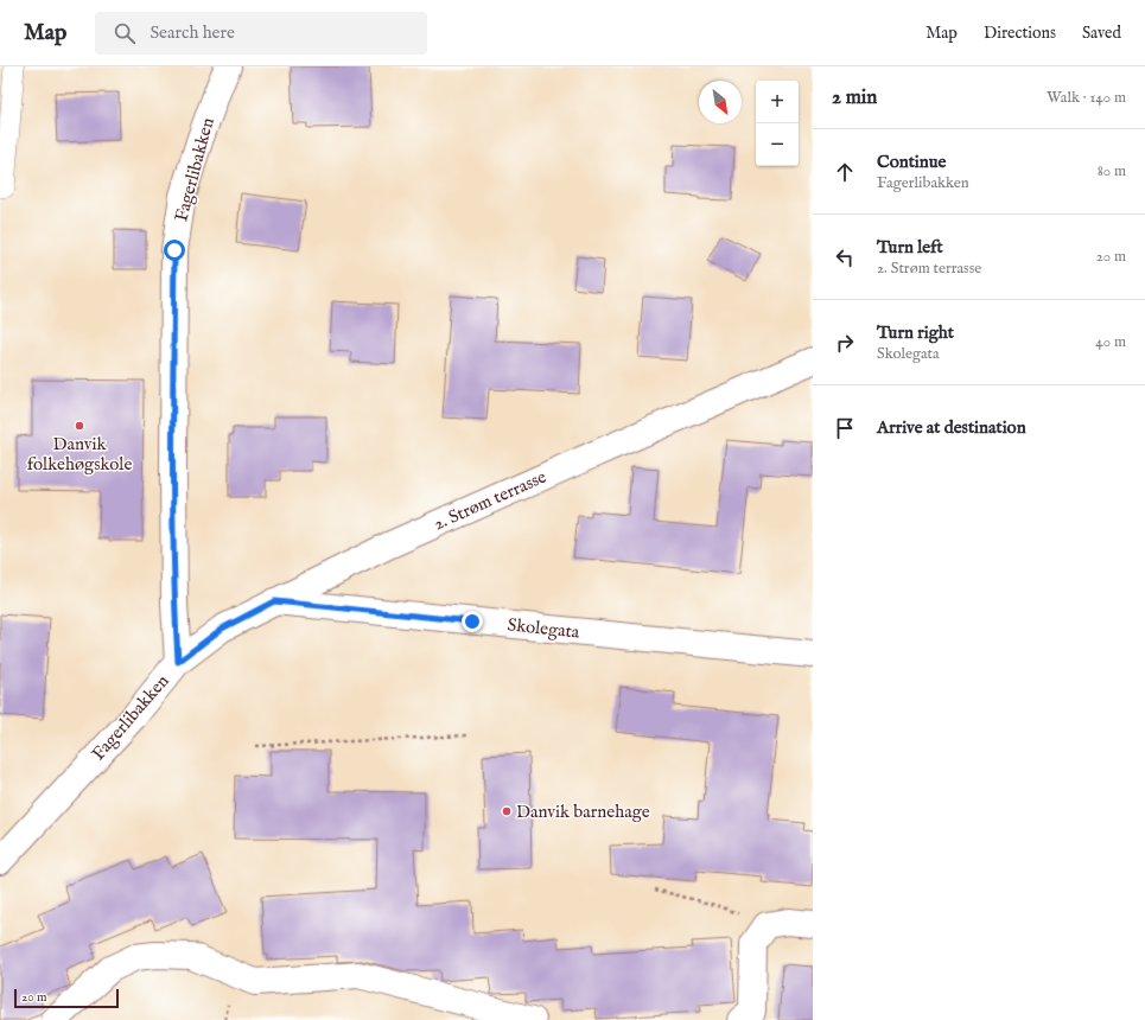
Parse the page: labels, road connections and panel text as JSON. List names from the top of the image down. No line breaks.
{"streets":{"street":["Fagerlibakken","2. Strøm terrasse","Skolegata"]},"crossings":[["Fagerlibakken","2. Strøm terrasse"],["2. Strøm terrasse","Skolegata"]],"places":["Danvik folkehøgskole","Danvik barnehage"],"scale_bar":"20 m","north":"bottom right","page":{"header":"Map","search":"Search here","nav":["Map","Directions","Saved"],"heading":["2 min","Walk · 140 m"],"map_buttons":["+","−"],"list":[["Continue","Fagerlibakken","80 m"],["Turn left","2. Strøm terrasse","20 m"],["Turn right","Skolegata","40 m"],"Arrive at destination"],"scale":"20 m"}}
